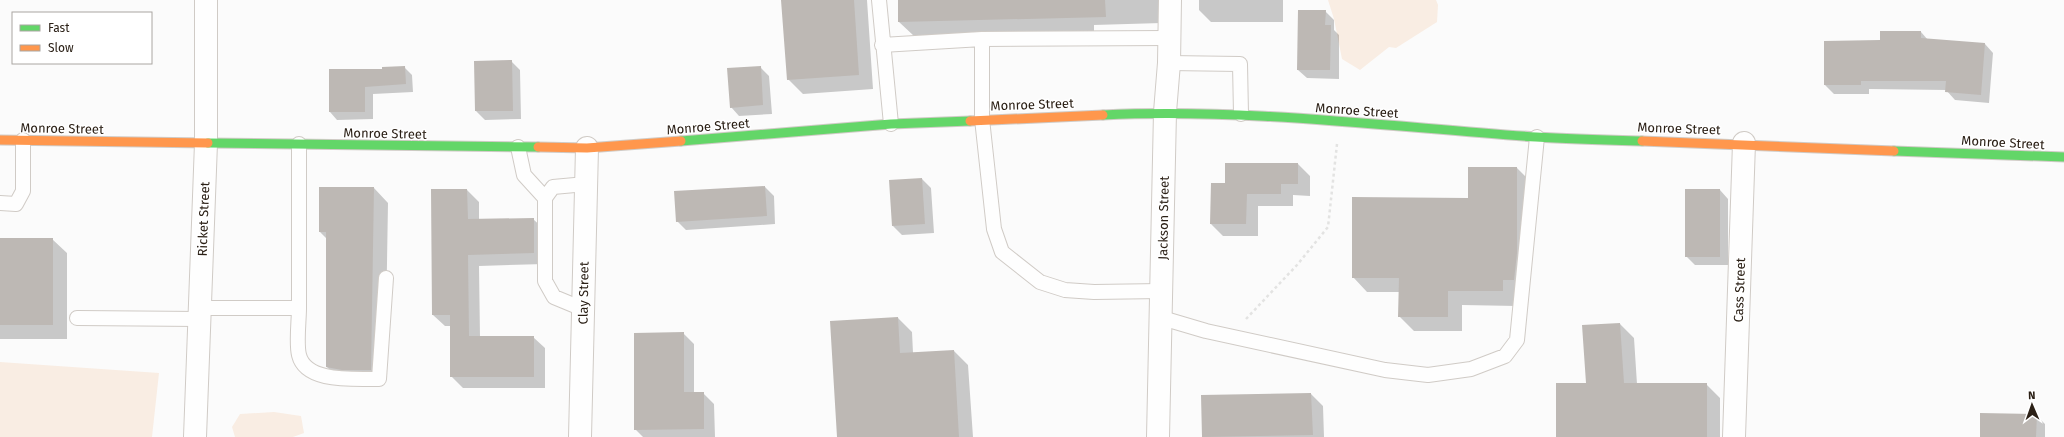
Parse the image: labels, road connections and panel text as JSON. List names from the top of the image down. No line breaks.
{"streets":{"street":["Monroe Street","Jackson Street","Ricket Street","Cass Street","Clay Street"]},"crossings":[["Monroe Street","Jackson Street"],["Monroe Street","Ricket Street"],["Monroe Street","Cass Street"],["Monroe Street","Clay Street"]],"legend":["Fast","Slow"],"north":"top"}
